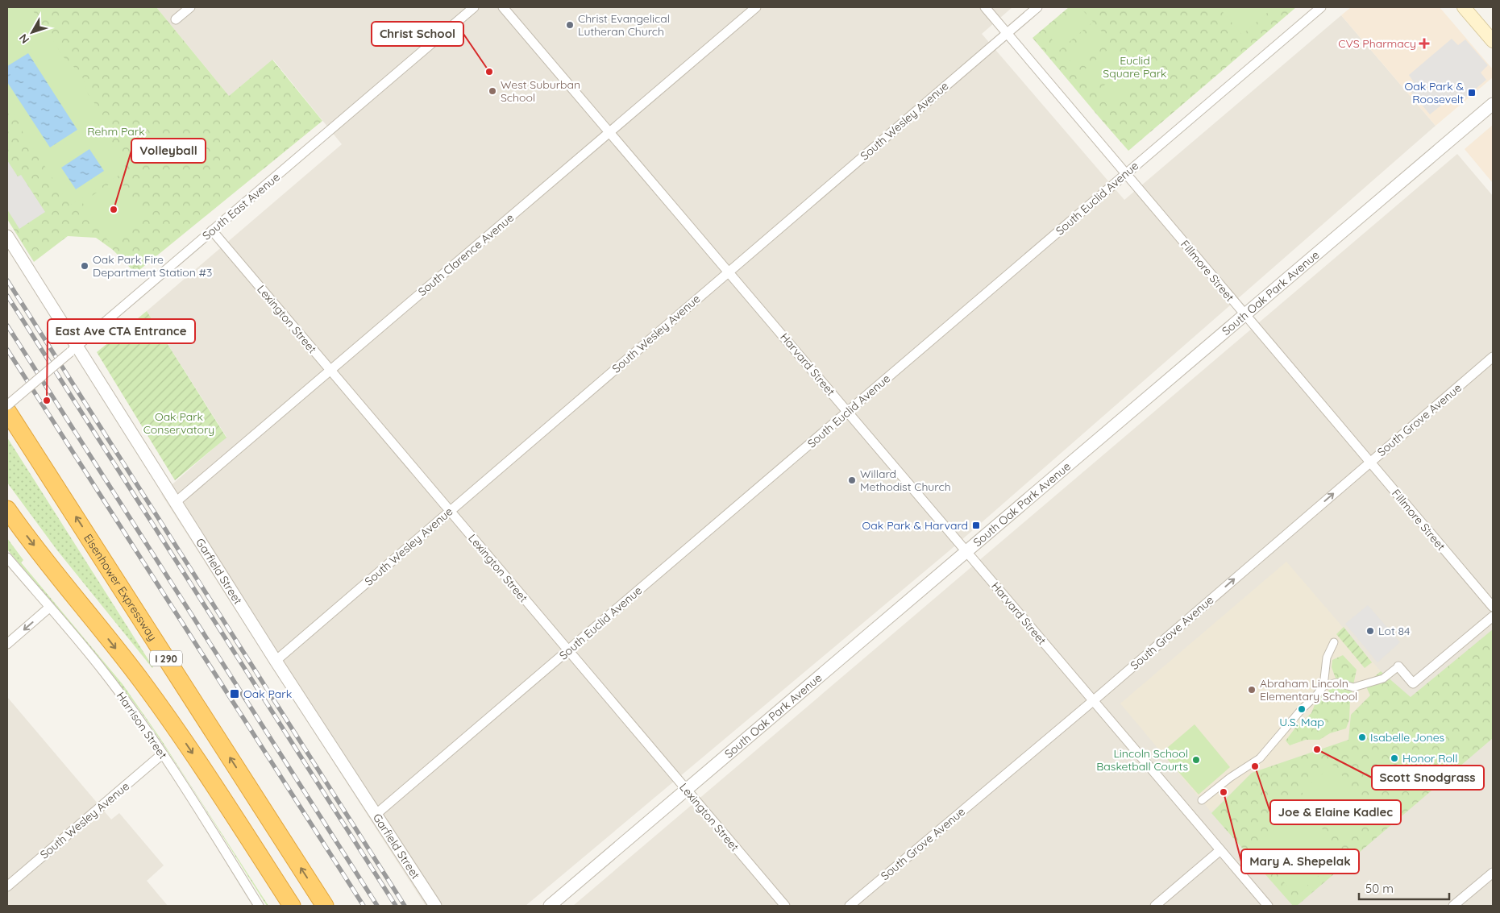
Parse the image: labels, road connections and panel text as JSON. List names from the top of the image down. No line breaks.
{"streets":{"highway":["Eisenhower Expressway","I 290"],"street":["South Wesley Avenue","South Euclid Avenue","South East Avenue","South Clarence Avenue","Fillmore Street","South Oak Park Avenue","Lexington Street","Harvard Street","South Grove Avenue","Garfield Street","Harrison Street"]},"crossings":[["South Wesley Avenue","Fillmore Street"],["South Wesley Avenue","Lexington Street"],["South Wesley Avenue","Harvard Street"],["South Wesley Avenue","Garfield Street"],["South Wesley Avenue","Harrison Street"],["South Euclid Avenue","Fillmore Street"],["South Euclid Avenue","Lexington Street"],["South Euclid Avenue","Harvard Street"],["South Euclid Avenue","Garfield Street"],["South East Avenue","Lexington Street"],["South East Avenue","Garfield Street"],["South Clarence Avenue","Lexington Street"],["South Clarence Avenue","Harvard Street"],["South Clarence Avenue","Garfield Street"],["Fillmore Street","South Oak Park Avenue"],["Fillmore Street","South Grove Avenue"],["South Oak Park Avenue","Lexington Street"],["South Oak Park Avenue","Harvard Street"],["Harvard Street","South Grove Avenue"]],"one_way":["South Grove Avenue"],"parks":["Euclid Square Park","Rehm Park","Oak Park Conservatory"],"places":{"other":["Christ Evangelical Lutheran Church","Christ School","West Suburban School","Volleyball","Oak Park Fire Department Station #3","East Ave CTA Entrance","Willard Methodist Church","Lot 84","Abraham Lincoln Elementary School","U.S. Map","Isabelle Jones","Scott Snodgrass","Honor Roll","Lincoln School Basketball Courts","Joe & Elaine Kadlec","Mary A. Shepelak"],"health":["CVS Pharmacy"],"transit":["Oak Park & Roosevelt","Oak Park & Harvard","Oak Park"]},"scale_bar":"50 m","north":"bottom left"}
